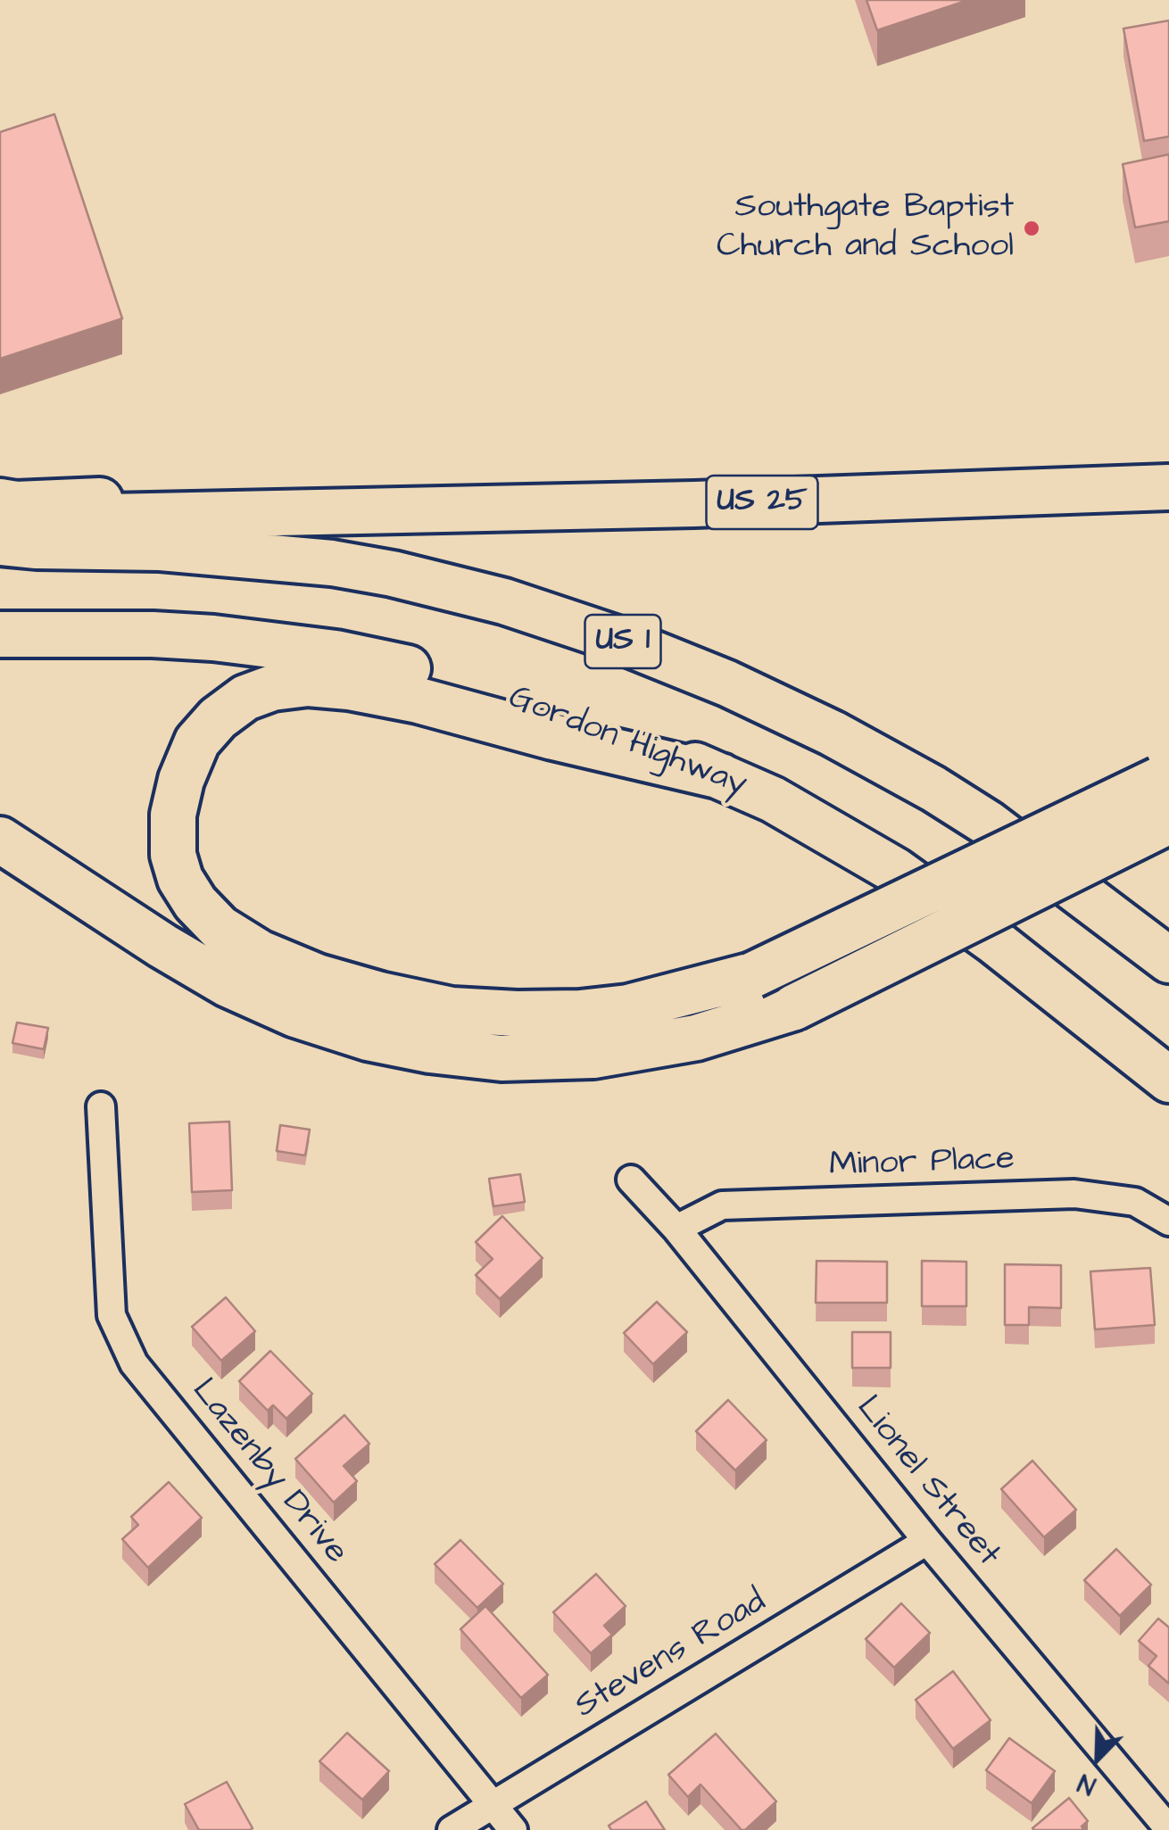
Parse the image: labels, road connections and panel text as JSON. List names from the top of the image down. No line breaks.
{"streets":{"highway":["US 25","US 1","Gordon Highway"],"street":["Minor Place","Lazenby Drive","Lionel Street","Stevens Road"]},"crossings":[["Minor Place","Lionel Street"],["Lazenby Drive","Stevens Road"],["Lionel Street","Stevens Road"]],"places":["Southgate Baptist Church and School"],"north":"bottom left"}
